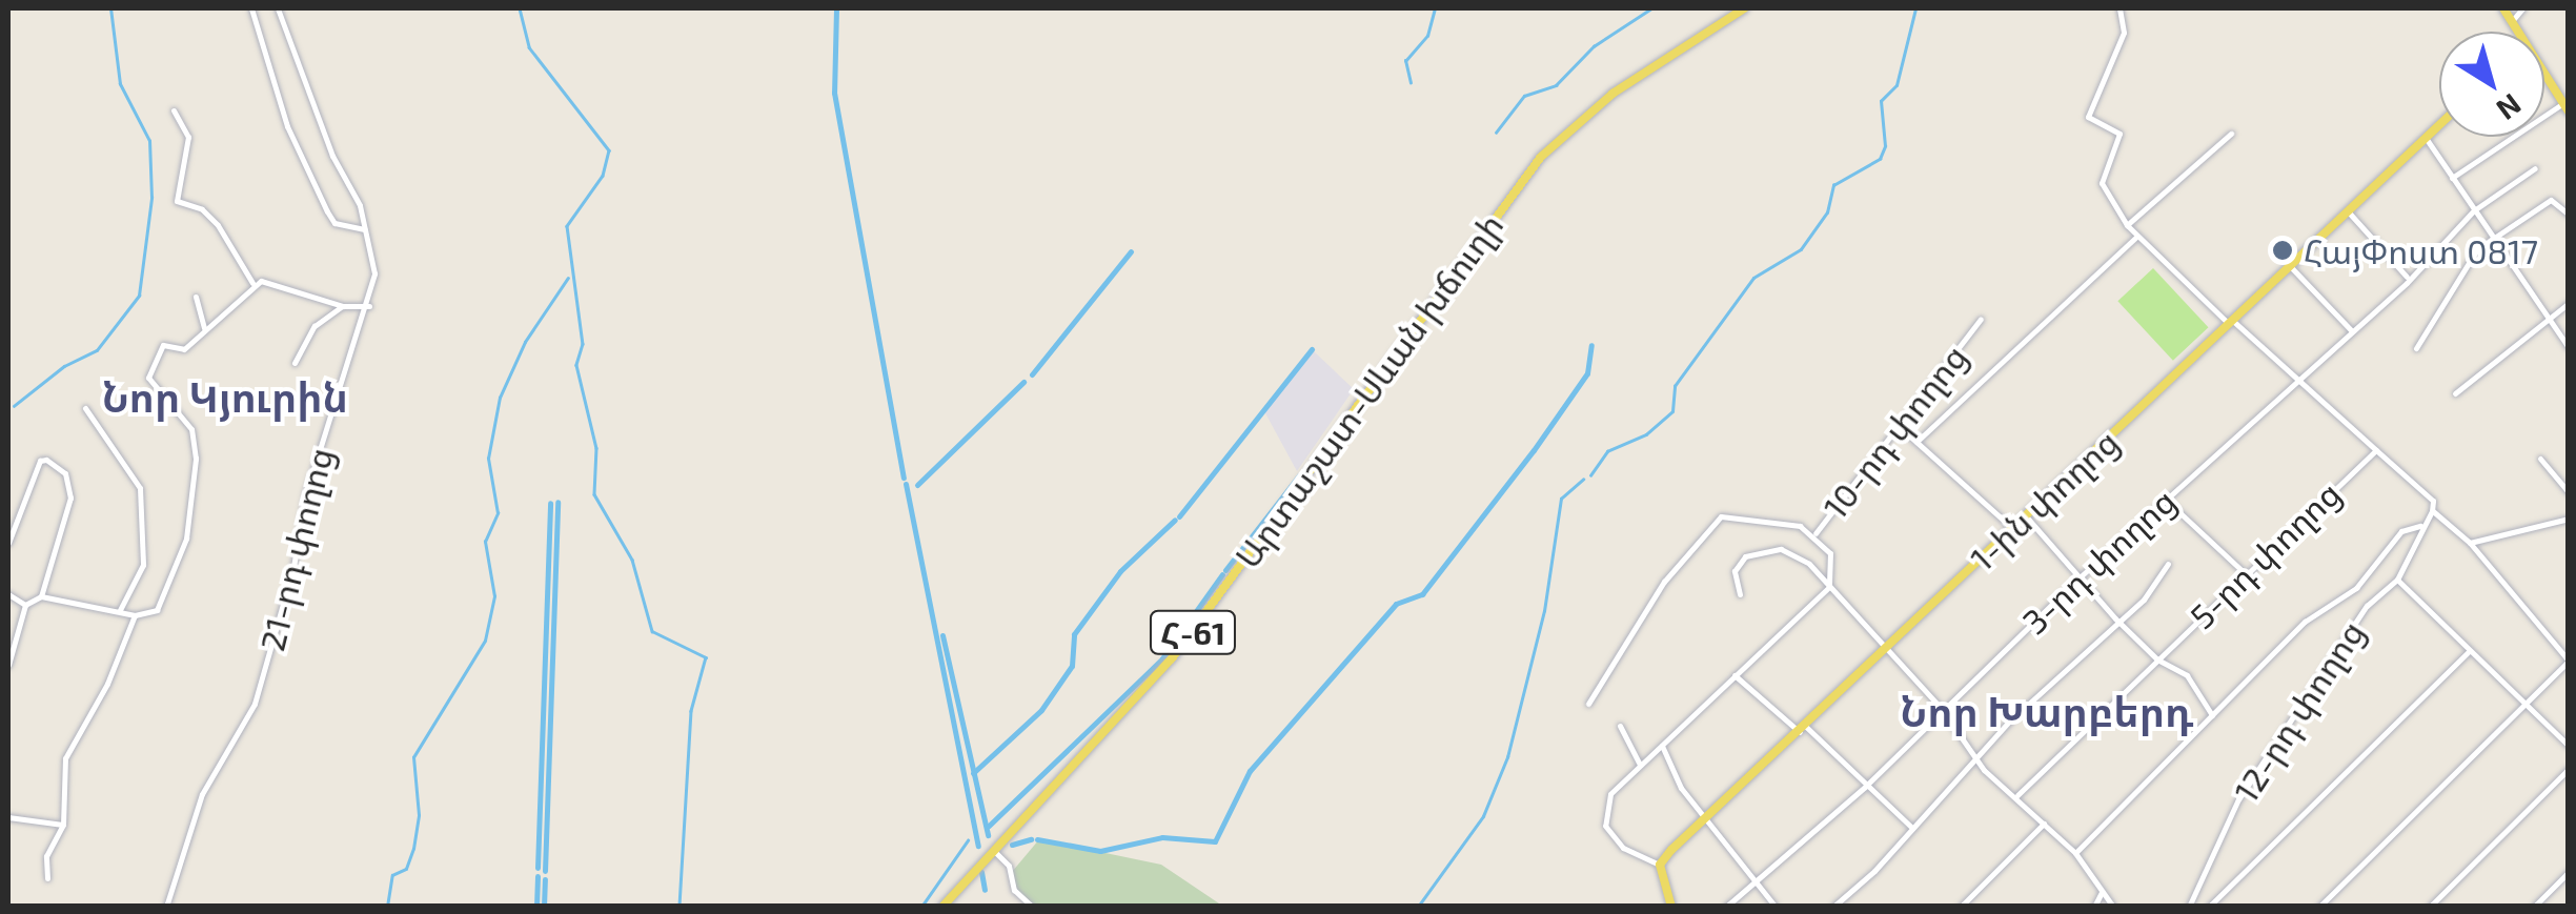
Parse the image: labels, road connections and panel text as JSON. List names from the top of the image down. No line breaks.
{"streets":{"main road":["Արտաշատ-Սևան խճուղի","1-ին փողոց","Հ-61"],"street":["10-րդ փողոց","21-րդ փողոց","5-րդ փողոց","3-րդ փողոց","12-րդ փողոց"]},"districts":["Նոր Կյուրին","Նոր Խարբերդ"],"places":["ՀայՓոստ 0817"],"north":"bottom right"}
